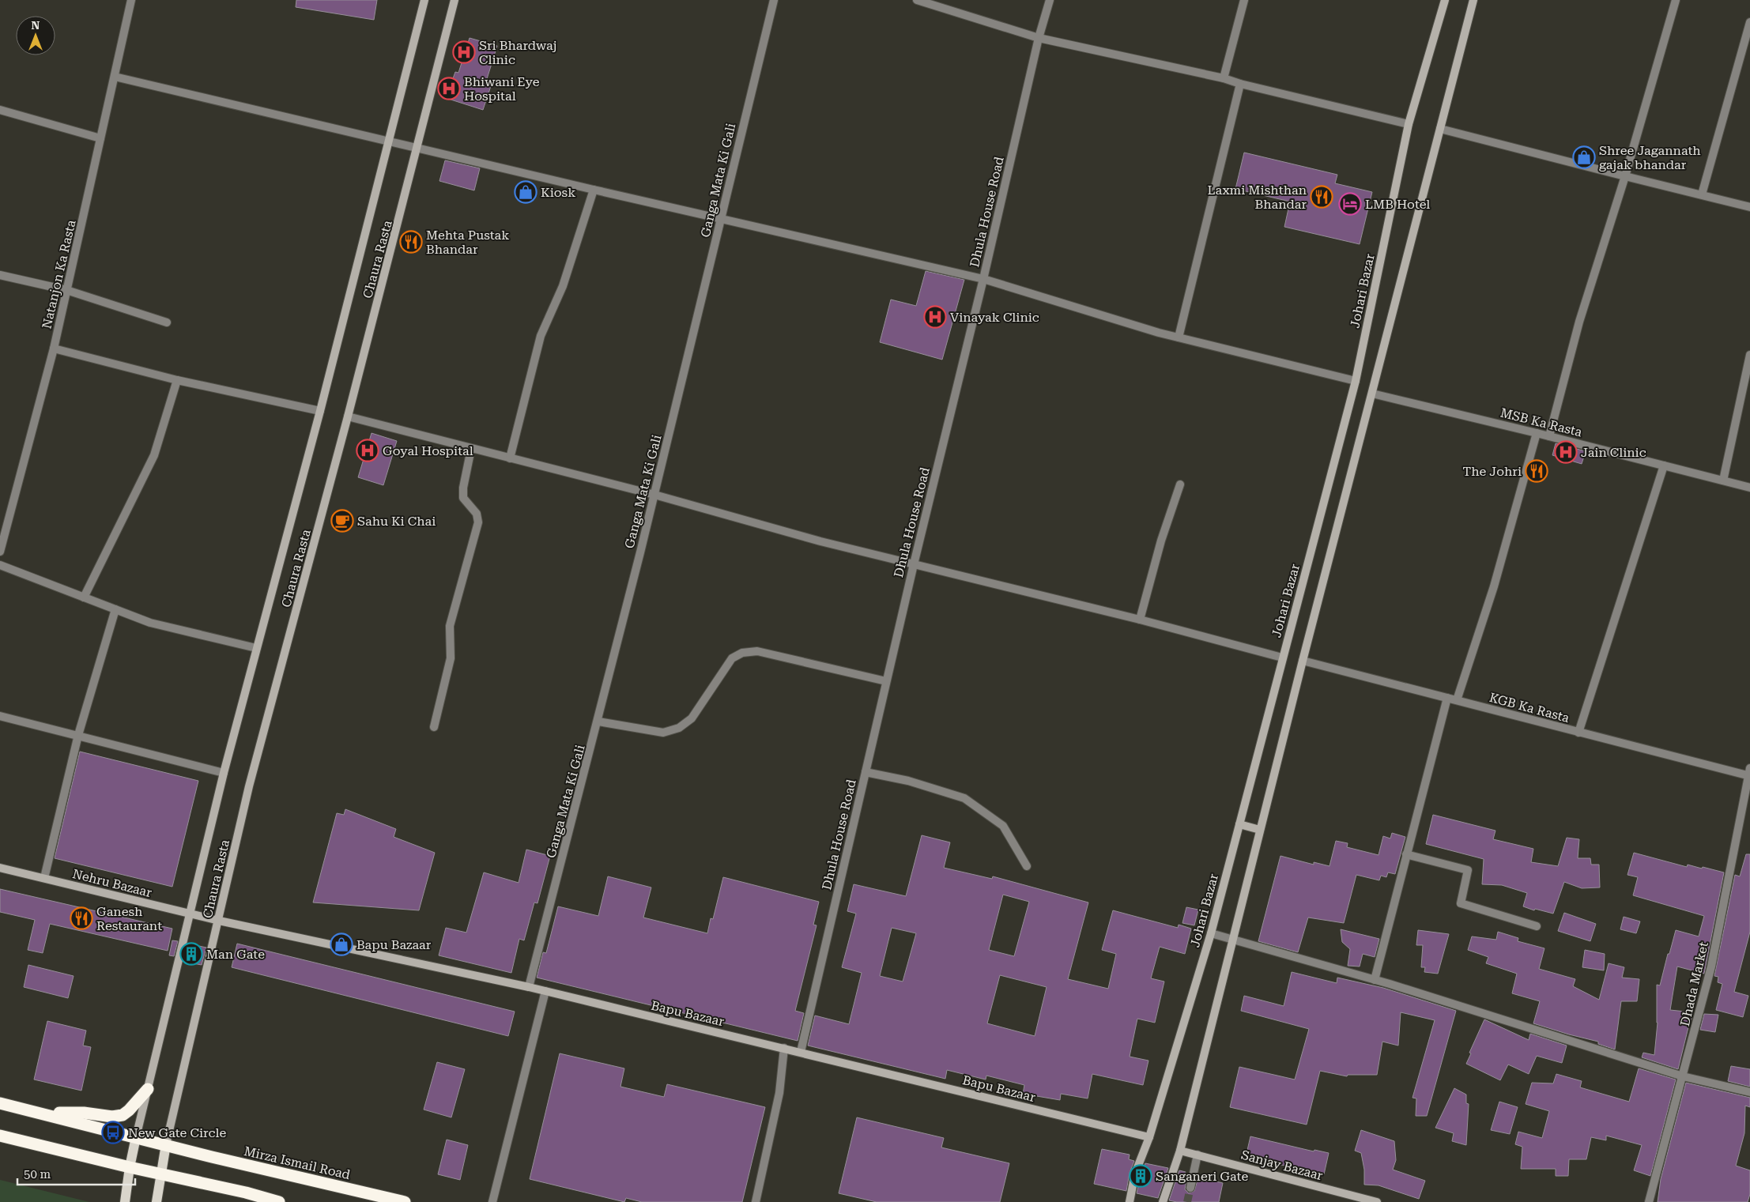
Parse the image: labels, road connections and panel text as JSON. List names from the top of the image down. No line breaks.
{"streets":{"highway":["Mirza Ismail Road"],"street":["Ganga Mata Ki Gali","Dhula House Road","Chaura Rasta","Natanjon Ka Rasta","Johari Bazar","MSB Ka Rasta","KGB Ka Rasta","Nehru Bazaar","Dhada Market","Bapu Bazaar","Sanjay Bazaar"]},"crossings":[["Ganga Mata Ki Gali","Bapu Bazaar"],["Dhula House Road","Bapu Bazaar"],["Chaura Rasta","Nehru Bazaar"],["Chaura Rasta","Bapu Bazaar"],["Chaura Rasta","Mirza Ismail Road"],["Johari Bazar","Bapu Bazaar"],["KGB Ka Rasta","Dhada Market"],["Nehru Bazaar","Bapu Bazaar"]],"places":{"hospital":["Sri Bhardwaj Clinic","Bhiwani Eye Hospital","Vinayak Clinic","Goyal Hospital","Jain Clinic"],"shop":["Shree Jagannath gajak bhandar","Kiosk","Bapu Bazaar"],"restaurant":["Laxmi Mishthan Bhandar","Mehta Pustak Bhandar","The Johri","Ganesh Restaurant"],"hotel":["LMB Hotel"],"cafe":["Sahu Ki Chai"],"building":["Man Gate","Sanganeri Gate"],"bus stop":["New Gate Circle"]},"scale_bar":"50 m","north":"top"}
